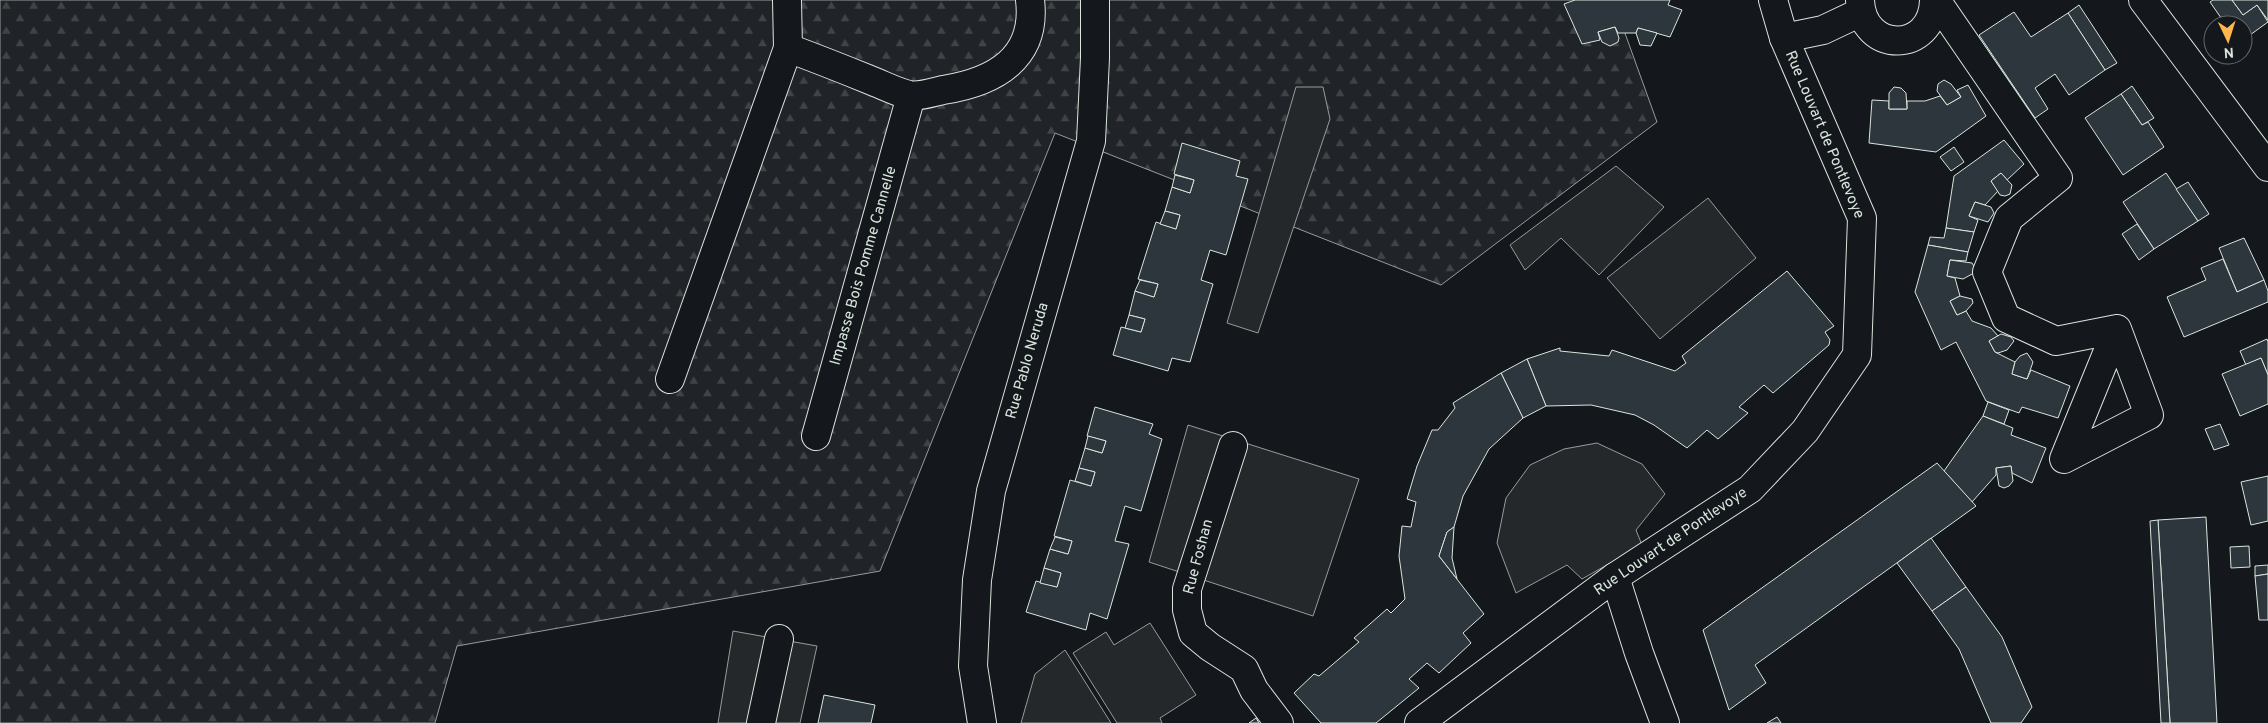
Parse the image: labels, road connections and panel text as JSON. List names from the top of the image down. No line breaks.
{"streets":{"street":["Rue Louvart de Pontlevoye","Impasse Bois Pomme Cannelle","Rue Pablo Neruda","Rue Foshan"]},"north":"bottom"}
